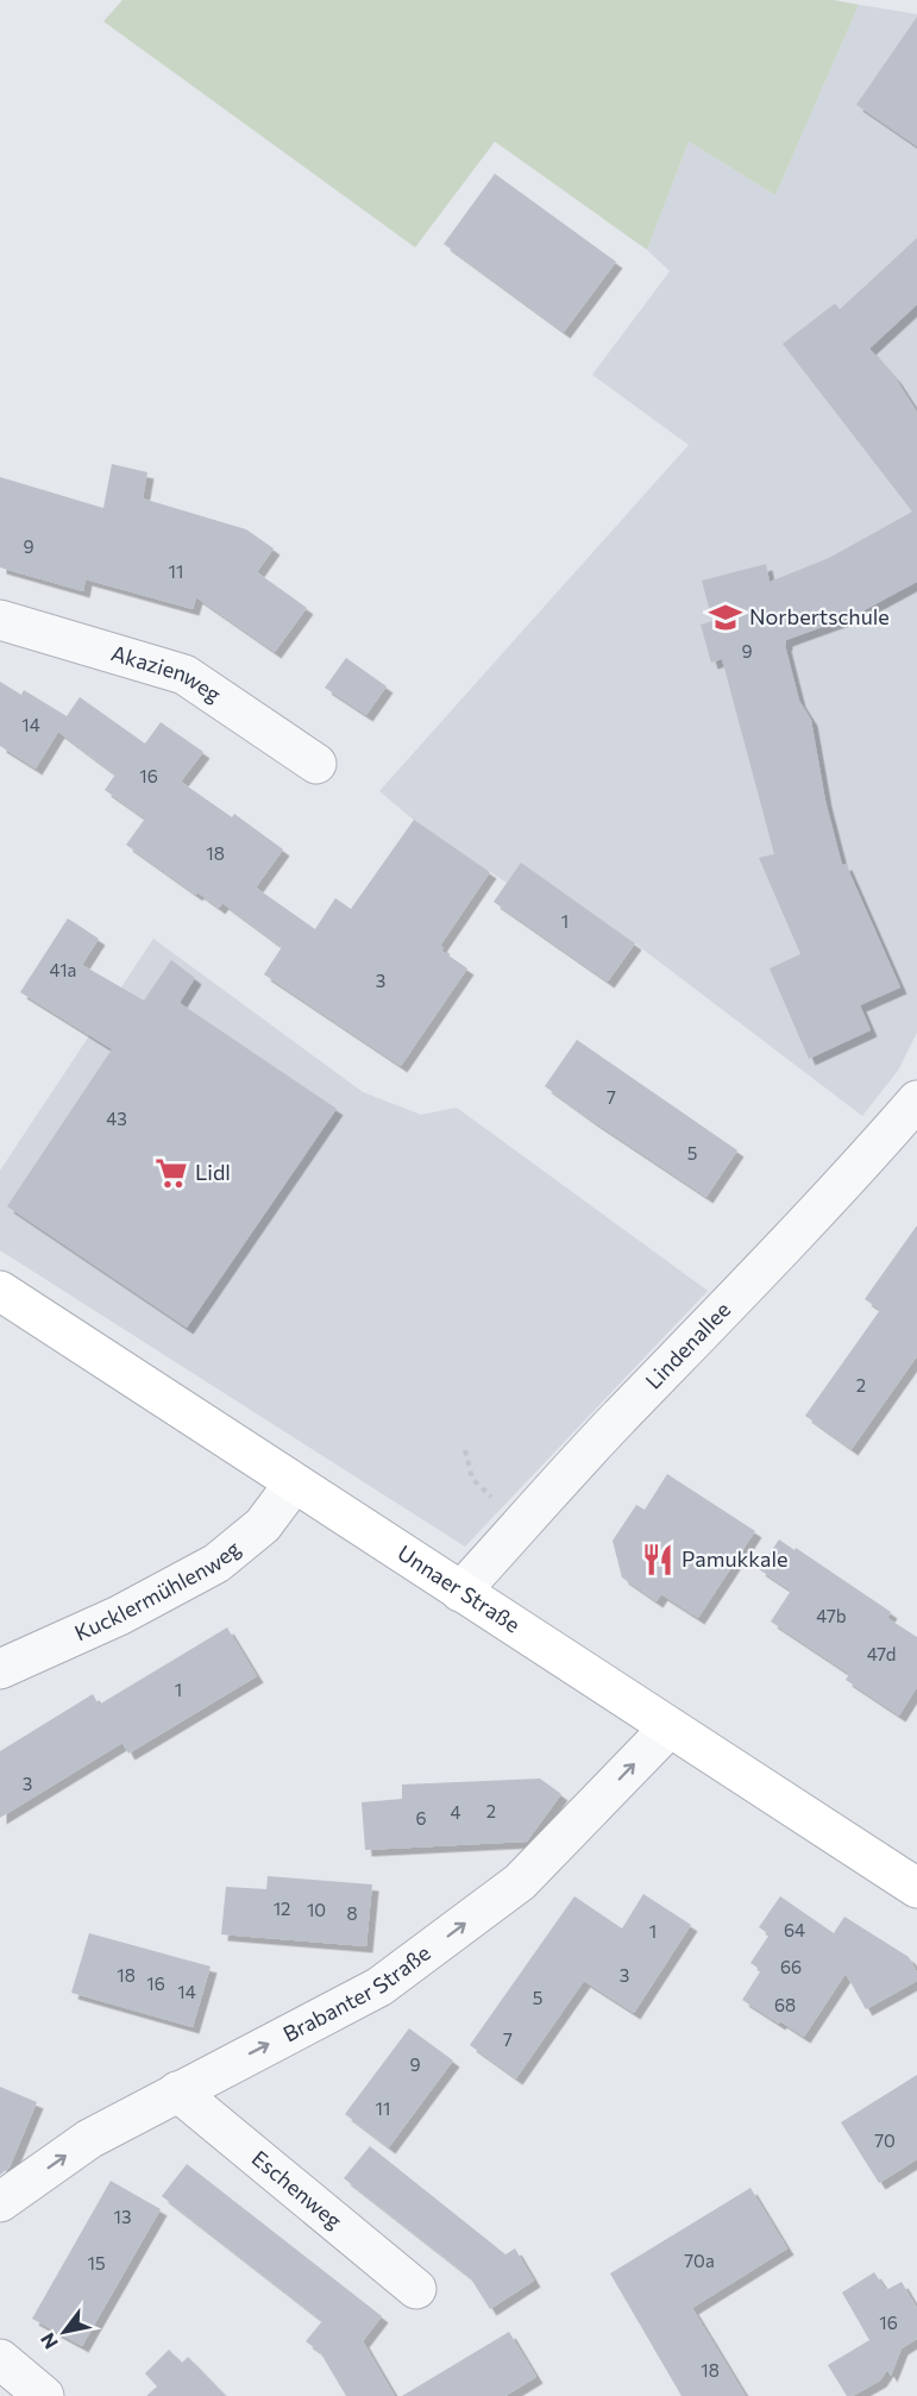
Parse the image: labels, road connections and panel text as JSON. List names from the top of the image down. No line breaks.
{"streets":{"street":["Akazienweg","Lindenallee","Kucklermühlenweg","Unnaer Straße","Brabanter Straße","Eschenweg"]},"crossings":[["Lindenallee","Unnaer Straße"],["Kucklermühlenweg","Unnaer Straße"],["Unnaer Straße","Brabanter Straße"],["Brabanter Straße","Eschenweg"]],"one_way":["Brabanter Straße"],"places":{"school or university":["Norbertschule"],"supermarket":["Lidl"],"restaurant":["Pamukkale"]},"house_numbers":["9","11","9","14","16","18","1","41a","3","7","43","5","2","47b","47d","1","3","2","4","6","12","10","8","64","1","66","18","3","16","14","5","68","7","9","11","70","13","70a","15","16","18"],"north":"bottom left"}
